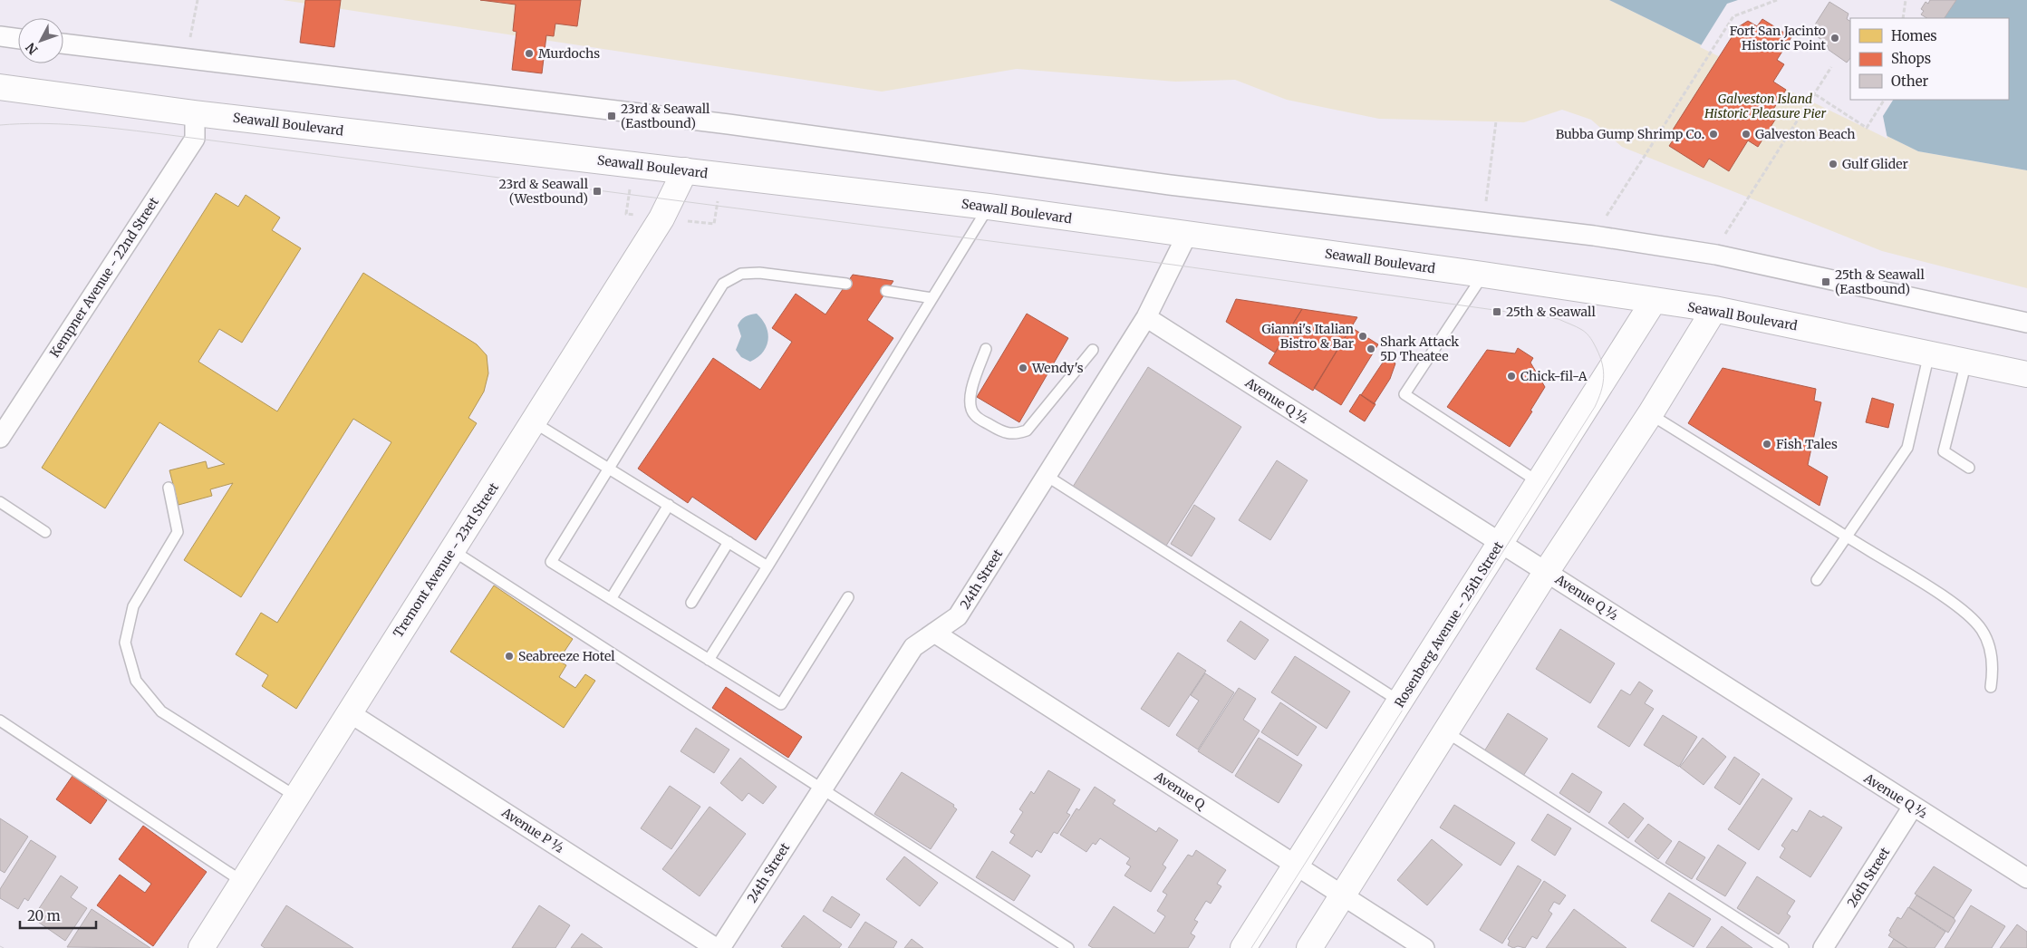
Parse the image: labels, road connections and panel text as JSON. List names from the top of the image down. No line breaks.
{"streets":{"main road":["Seawall Boulevard","Tremont Avenue - 23rd Street","Rosenberg Avenue - 25th Street"],"street":["Kempner Avenue - 22nd Street","Avenue Q ½","24th Street","Avenue Q","Avenue P ½","26th Street"]},"crossings":[["Seawall Boulevard","Kempner Avenue - 22nd Street"],["Seawall Boulevard","Tremont Avenue - 23rd Street"],["Seawall Boulevard","24th Street"],["Seawall Boulevard","Rosenberg Avenue - 25th Street"],["Avenue Q ½","24th Street"],["Avenue Q ½","Rosenberg Avenue - 25th Street"],["Avenue Q ½","26th Street"],["Tremont Avenue - 23rd Street","Avenue P ½"],["24th Street","Avenue Q"],["Rosenberg Avenue - 25th Street","Avenue Q"]],"parks":["Galveston Island Historic Pleasure Pier"],"places":{"other":["Fort San Jacinto Historic Point","Murdochs","Bubba Gump Shrimp Co.","Galveston Beach","Gulf Glider","Gianni's Italian Bistro & Bar","Shark Attack 5D Theatee","Wendy's","Chick-fil-A","Fish Tales","Seabreeze Hotel"],"transit":["23rd & Seawall (Eastbound)","23rd & Seawall (Westbound)","25th & Seawall (Eastbound)","25th & Seawall"]},"legend":["Homes","Shops","Other"],"scale_bar":"20 m","north":"bottom left"}
